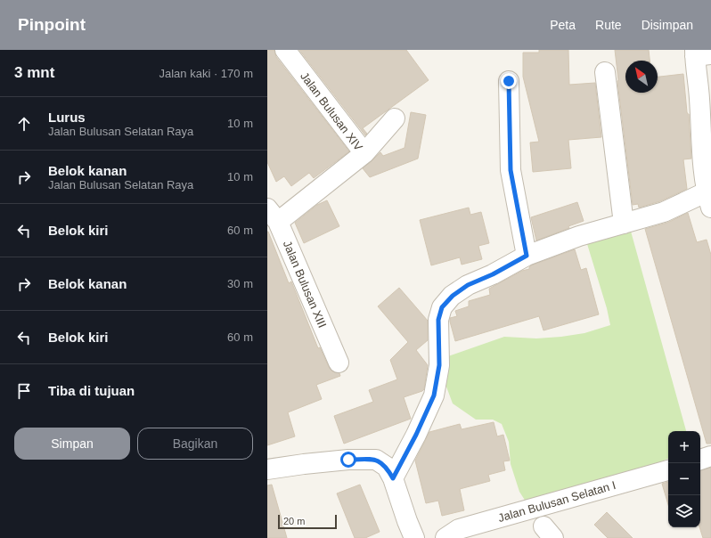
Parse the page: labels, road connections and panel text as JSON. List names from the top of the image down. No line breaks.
{"streets":{"street":["Jalan Bulusan XIV","Jalan Bulusan XIII","Jalan Bulusan Selatan I"]},"crossings":[["Jalan Bulusan XIV","Jalan Bulusan XIII"]],"scale_bar":"20 m","north":"top left","page":{"header":"Pinpoint","nav":["Peta","Rute","Disimpan"],"heading":["3 mnt","Jalan kaki · 170 m"],"list":[["Lurus","Jalan Bulusan Selatan Raya","10 m"],["Belok kanan","Jalan Bulusan Selatan Raya","10 m"],["Belok kiri","60 m"],["Belok kanan","30 m"],["Belok kiri","60 m"],"Tiba di tujuan"],"buttons":["Simpan","Bagikan"],"map_buttons":["+","−"],"scale":"20 m"}}
